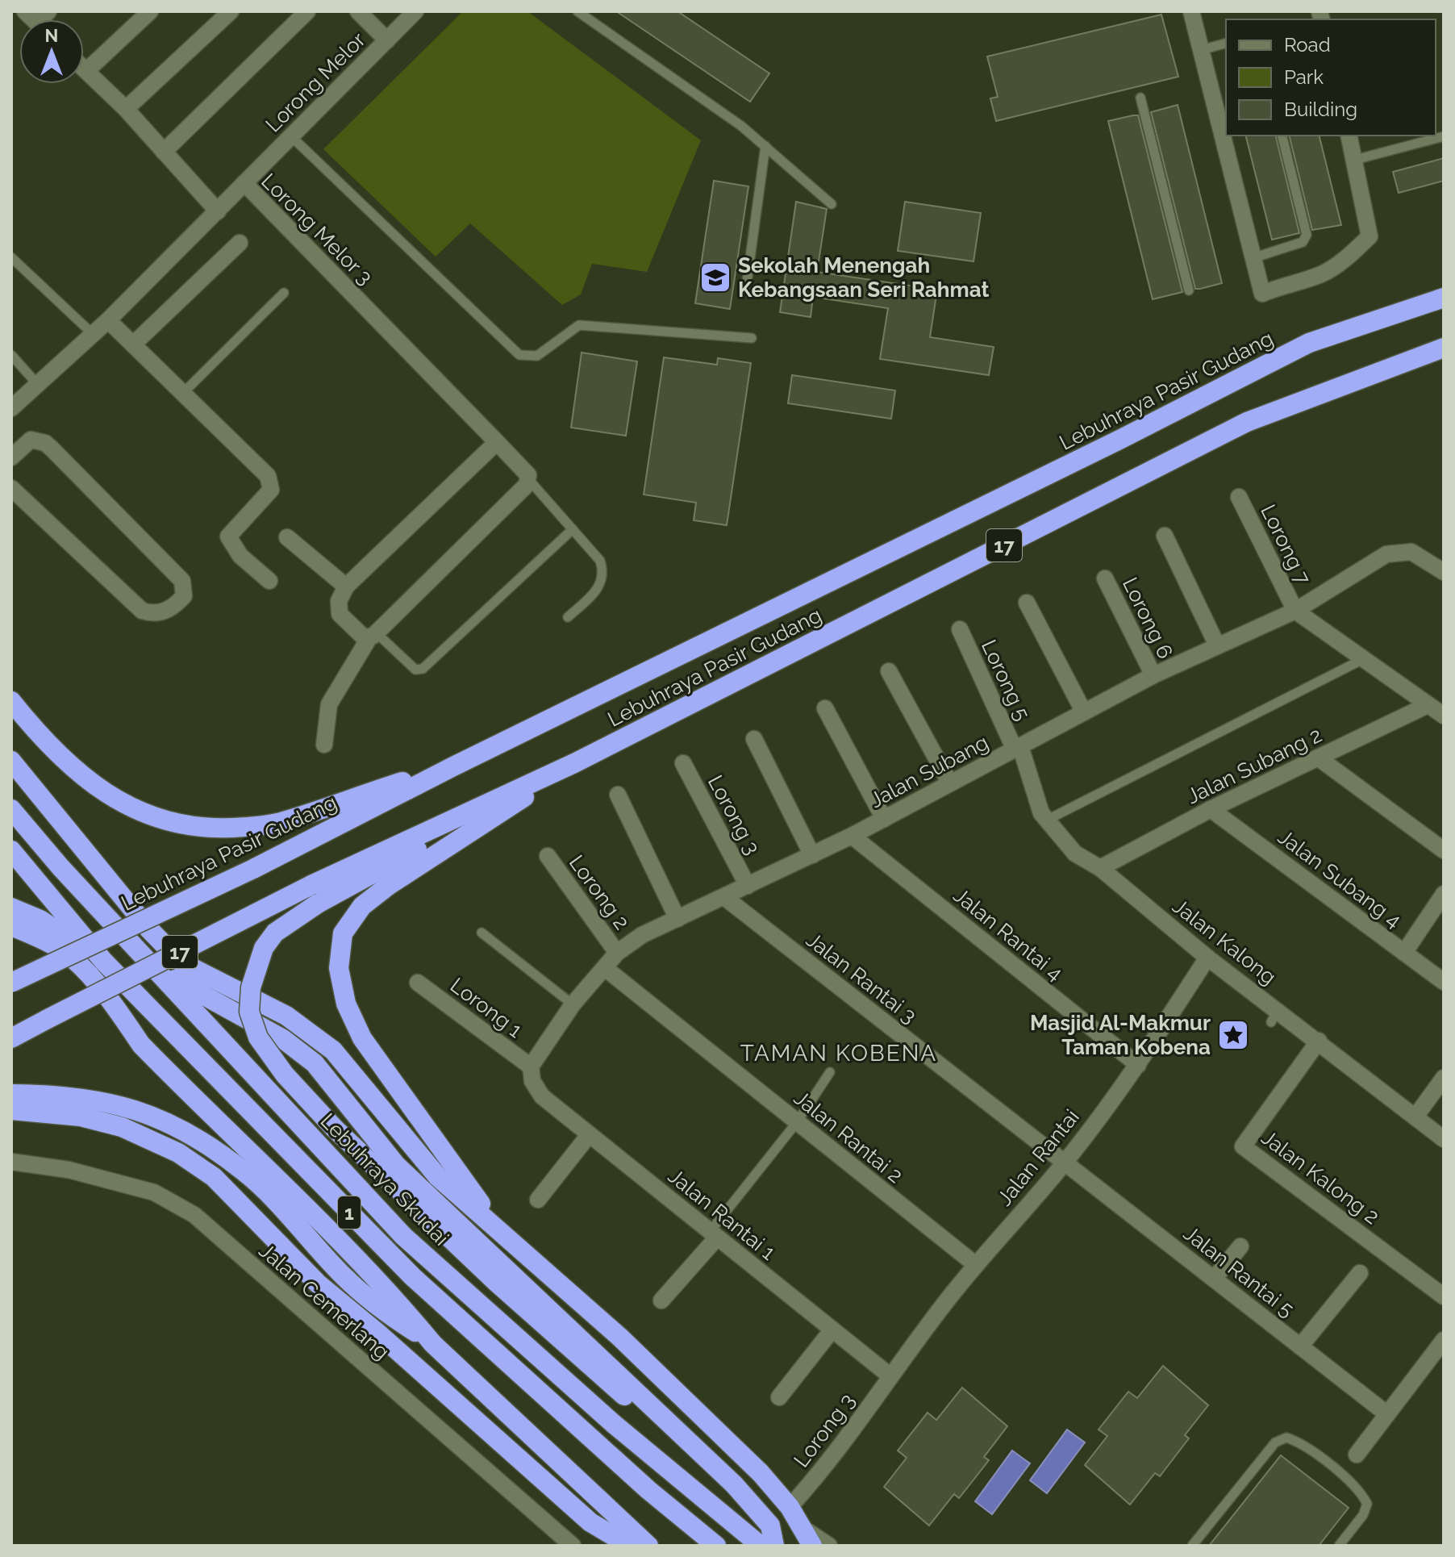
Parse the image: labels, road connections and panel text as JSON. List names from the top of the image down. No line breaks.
{"streets":{"highway":["Lebuhraya Pasir Gudang","17","Lebuhraya Skudai","1"],"street":["Lorong Melor","Lorong Melor 3","Lorong 7","Lorong 6","Lorong 5","Jalan Subang 2","Jalan Subang","Lorong 3","Jalan Subang 4","Lorong 2","Jalan Rantai 4","Jalan Kalong","Jalan Rantai 3","Lorong 1","Jalan Rantai 2","Jalan Rantai","Jalan Kalong 2","Jalan Rantai 1","Jalan Rantai 5","Jalan Cemerlang"]},"crossings":[["Lorong Melor","Lorong Melor 3"],["Lorong 7","Jalan Subang"],["Lorong 6","Jalan Subang"],["Lorong 5","Jalan Subang"],["Lorong 5","Jalan Kalong"],["Jalan Subang 2","Jalan Subang 4"],["Jalan Subang 2","Jalan Kalong"],["Jalan Subang","Lorong 3"],["Jalan Subang","Lorong 2"],["Jalan Subang","Jalan Rantai 4"],["Jalan Subang","Jalan Kalong"],["Jalan Subang","Jalan Rantai 3"],["Jalan Subang","Lorong 1"],["Jalan Subang","Jalan Rantai 2"],["Jalan Subang","Jalan Rantai 1"],["Lorong 3","Jalan Rantai"],["Lorong 3","Jalan Rantai 1"],["Jalan Rantai 4","Jalan Rantai"],["Jalan Kalong","Jalan Rantai"],["Jalan Kalong","Jalan Kalong 2"],["Jalan Rantai 3","Jalan Rantai"],["Jalan Rantai 3","Jalan Rantai 5"],["Lorong 1","Jalan Rantai 1"],["Jalan Rantai 2","Jalan Rantai"],["Jalan Rantai","Jalan Rantai 1"],["Jalan Rantai","Jalan Rantai 5"]],"districts":["TAMAN KOBENA"],"places":{"school or university":["Sekolah Menengah Kebangsaan Seri Rahmat"],"place":["Masjid Al-Makmur Taman Kobena"]},"legend":["Road","Park","Building"],"north":"top"}
